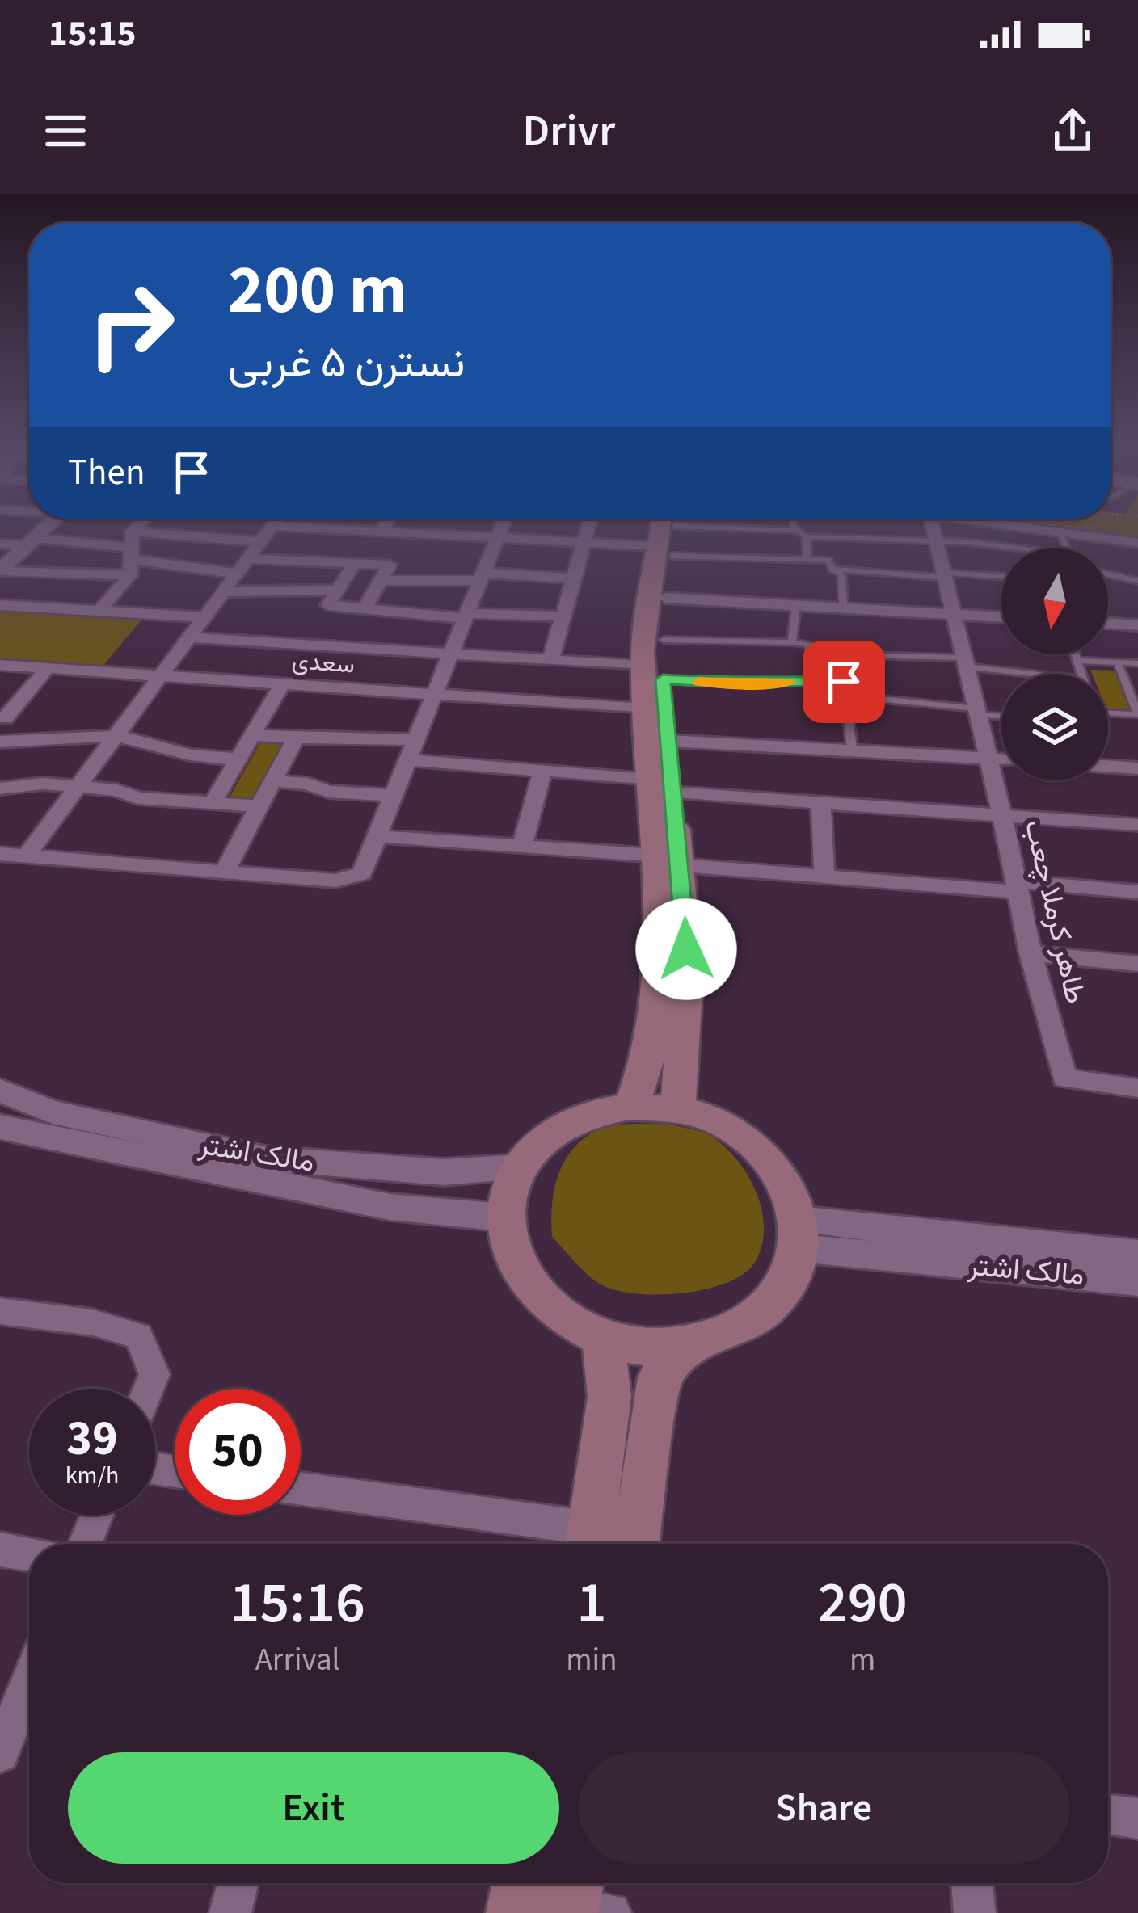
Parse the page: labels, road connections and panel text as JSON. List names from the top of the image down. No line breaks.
{"streets":{"street":["سعدی","طاهر کرملا چعب","مالک اشتر"]},"north":"bottom","page":{"status":"15:15","header":"Drivr","turn":["200 m","نسترن ۵ غربی"],"then":"Then","speed":"39 km/h","limit":"50","eta":["15:16","Arrival","1","min","290","m"],"buttons":["Exit","Share"]}}
